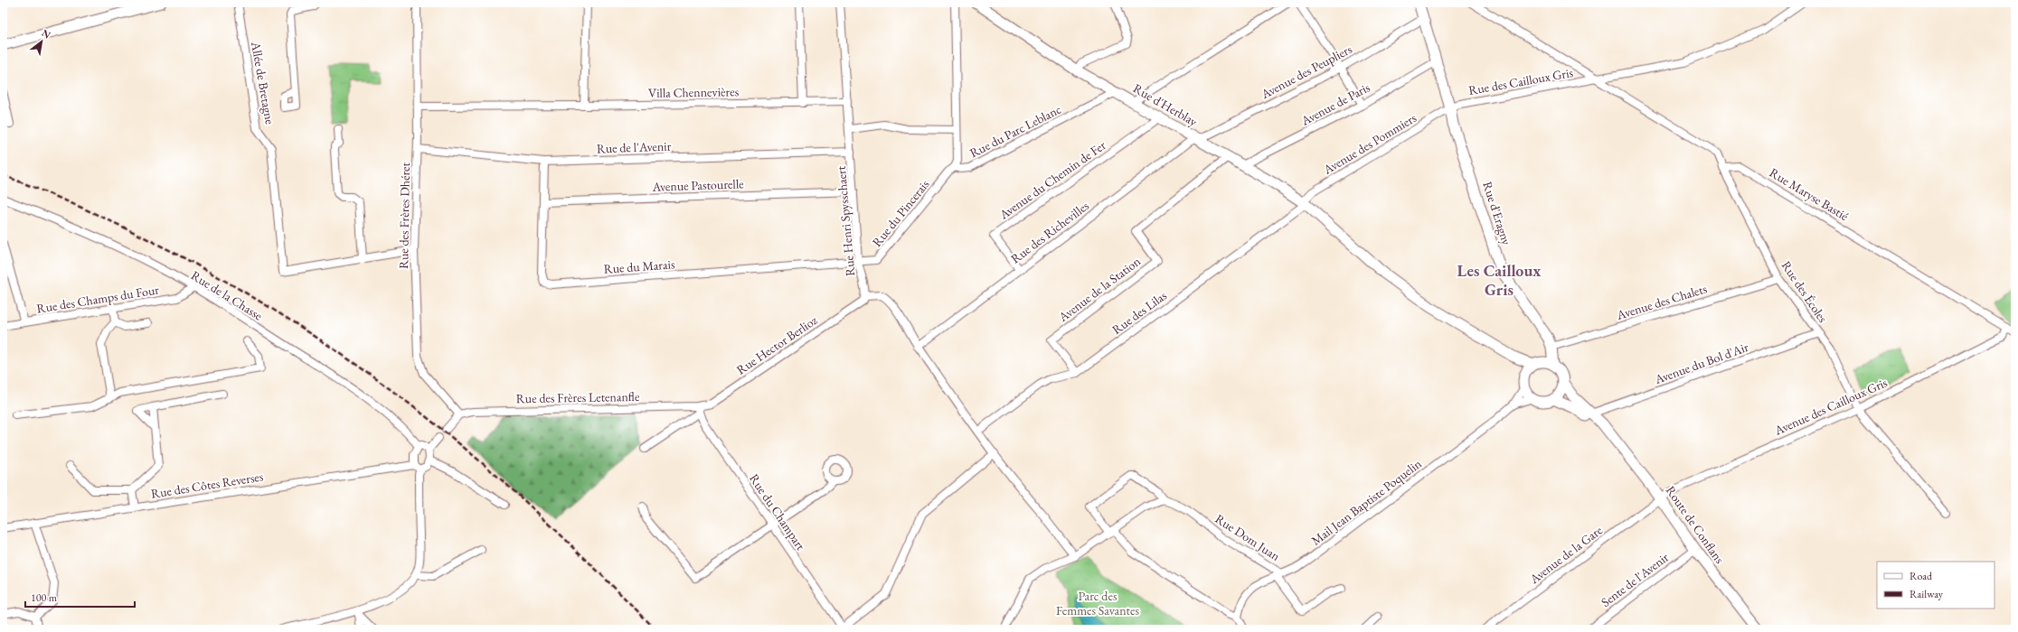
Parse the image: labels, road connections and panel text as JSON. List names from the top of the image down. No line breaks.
{"streets":{"main road":["Rue d'Herblay","Rue d'Eragny","Route de Conflans"],"street":["Avenue des Peupliers","Rue des Cailloux Gris","Allée de Bretagne","Villa Chennevières","Avenue de Paris","Rue du Parc Leblanc","Avenue des Pommiers","Rue de l'Avenir","Avenue du Chemin de Fer","Avenue Pastourelle","Rue Maryse Bastié","Rue du Pincerais","Rue des Frères Dhéret","Rue Henri Spysschaert","Rue des Richevilles","Rue du Marais","Avenue de la Station","Rue des Écoles","Rue de la Chasse","Rue des Champs du Four","Avenue des Chalets","Rue des Lilas","Rue Hector Berlioz","Avenue du Bol d'Air","Rue des Frères Letenanfle","Avenue des Cailloux Gris","Rue des Côtes Reverses","Mail Jean Baptiste Poquelin","Rue du Champart","Rue Dom Juan","Avenue de la Gare","Sente de l'Avenir"]},"crossings":[["Avenue des Peupliers","Rue d'Herblay"],["Avenue des Peupliers","Rue d'Eragny"],["Avenue des Peupliers","Rue des Richevilles"],["Rue des Cailloux Gris","Avenue des Pommiers"],["Rue des Cailloux Gris","Rue d'Eragny"],["Villa Chennevières","Rue des Frères Dhéret"],["Villa Chennevières","Rue Henri Spysschaert"],["Avenue de Paris","Rue d'Herblay"],["Avenue de Paris","Rue d'Eragny"],["Rue d'Herblay","Rue du Parc Leblanc"],["Rue d'Herblay","Avenue des Pommiers"],["Rue d'Herblay","Avenue du Chemin de Fer"],["Rue d'Herblay","Rue des Richevilles"],["Rue d'Herblay","Avenue de la Station"],["Rue d'Herblay","Rue des Lilas"],["Rue du Parc Leblanc","Rue du Pincerais"],["Avenue des Pommiers","Rue d'Eragny"],["Avenue des Pommiers","Rue des Lilas"],["Rue de l'Avenir","Rue des Frères Dhéret"],["Rue de l'Avenir","Rue Henri Spysschaert"],["Rue de l'Avenir","Rue du Marais"],["Avenue du Chemin de Fer","Rue des Richevilles"],["Avenue Pastourelle","Rue Henri Spysschaert"],["Avenue Pastourelle","Rue du Marais"],["Rue Maryse Bastié","Rue des Écoles"],["Rue Maryse Bastié","Avenue des Cailloux Gris"],["Rue du Pincerais","Rue Henri Spysschaert"],["Rue du Pincerais","Rue du Marais"],["Rue d'Eragny","Avenue des Chalets"],["Rue d'Eragny","Mail Jean Baptiste Poquelin"],["Rue d'Eragny","Route de Conflans"],["Rue des Frères Dhéret","Rue des Frères Letenanfle"],["Rue Henri Spysschaert","Rue du Marais"],["Rue Henri Spysschaert","Rue Hector Berlioz"],["Avenue de la Station","Rue des Lilas"],["Rue des Écoles","Avenue des Chalets"],["Rue des Écoles","Avenue du Bol d'Air"],["Rue des Écoles","Avenue des Cailloux Gris"],["Rue de la Chasse","Rue des Champs du Four"],["Rue de la Chasse","Rue des Côtes Reverses"],["Rue Hector Berlioz","Rue des Frères Letenanfle"],["Rue Hector Berlioz","Rue du Champart"],["Avenue du Bol d'Air","Route de Conflans"],["Rue des Frères Letenanfle","Rue du Champart"],["Avenue des Cailloux Gris","Route de Conflans"],["Avenue des Cailloux Gris","Avenue de la Gare"],["Mail Jean Baptiste Poquelin","Route de Conflans"],["Mail Jean Baptiste Poquelin","Rue Dom Juan"],["Route de Conflans","Avenue de la Gare"],["Route de Conflans","Sente de l'Avenir"]],"districts":["Les Cailloux Gris"],"parks":["Parc des Femmes Savantes"],"legend":["Road","Railway"],"scale_bar":"100 m","north":"top right"}
